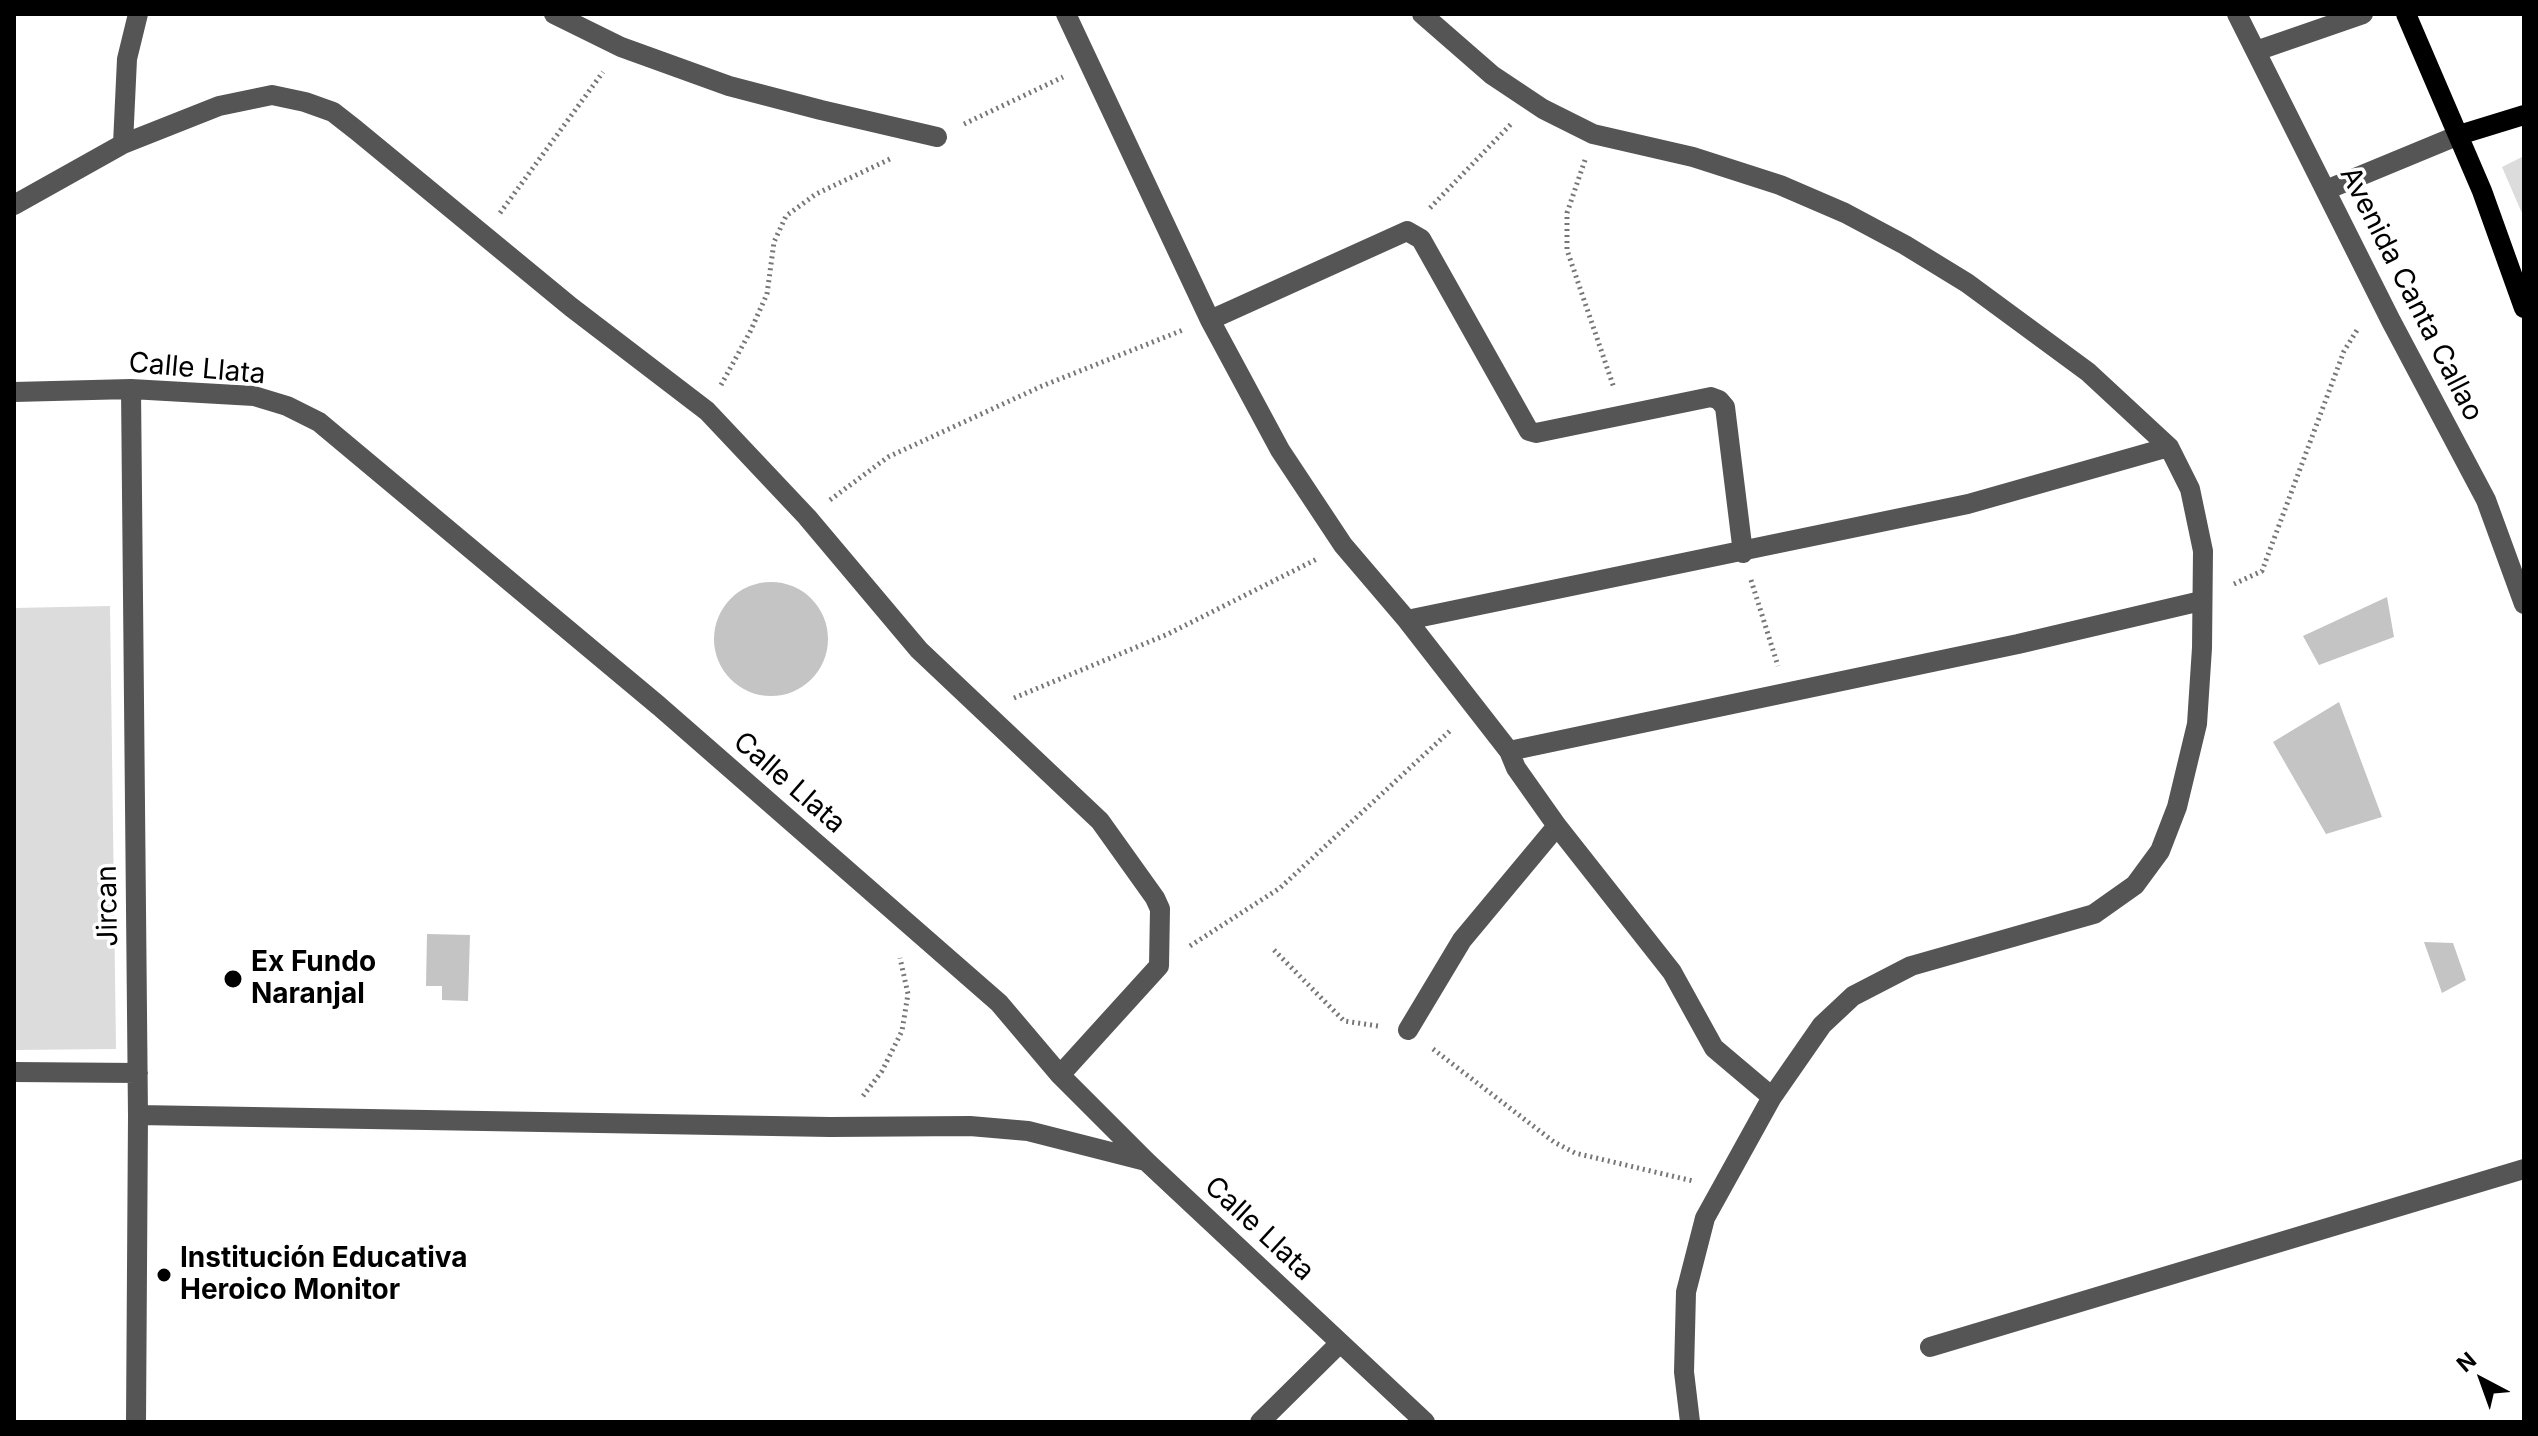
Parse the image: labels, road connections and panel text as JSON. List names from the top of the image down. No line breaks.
{"streets":{"street":["Avenida Canta Callao","Calle Llata","Jircan"]},"crossings":[["Calle Llata","Jircan"]],"places":["Ex Fundo Naranjal","Institución Educativa Heroico Monitor"],"north":"top left"}
